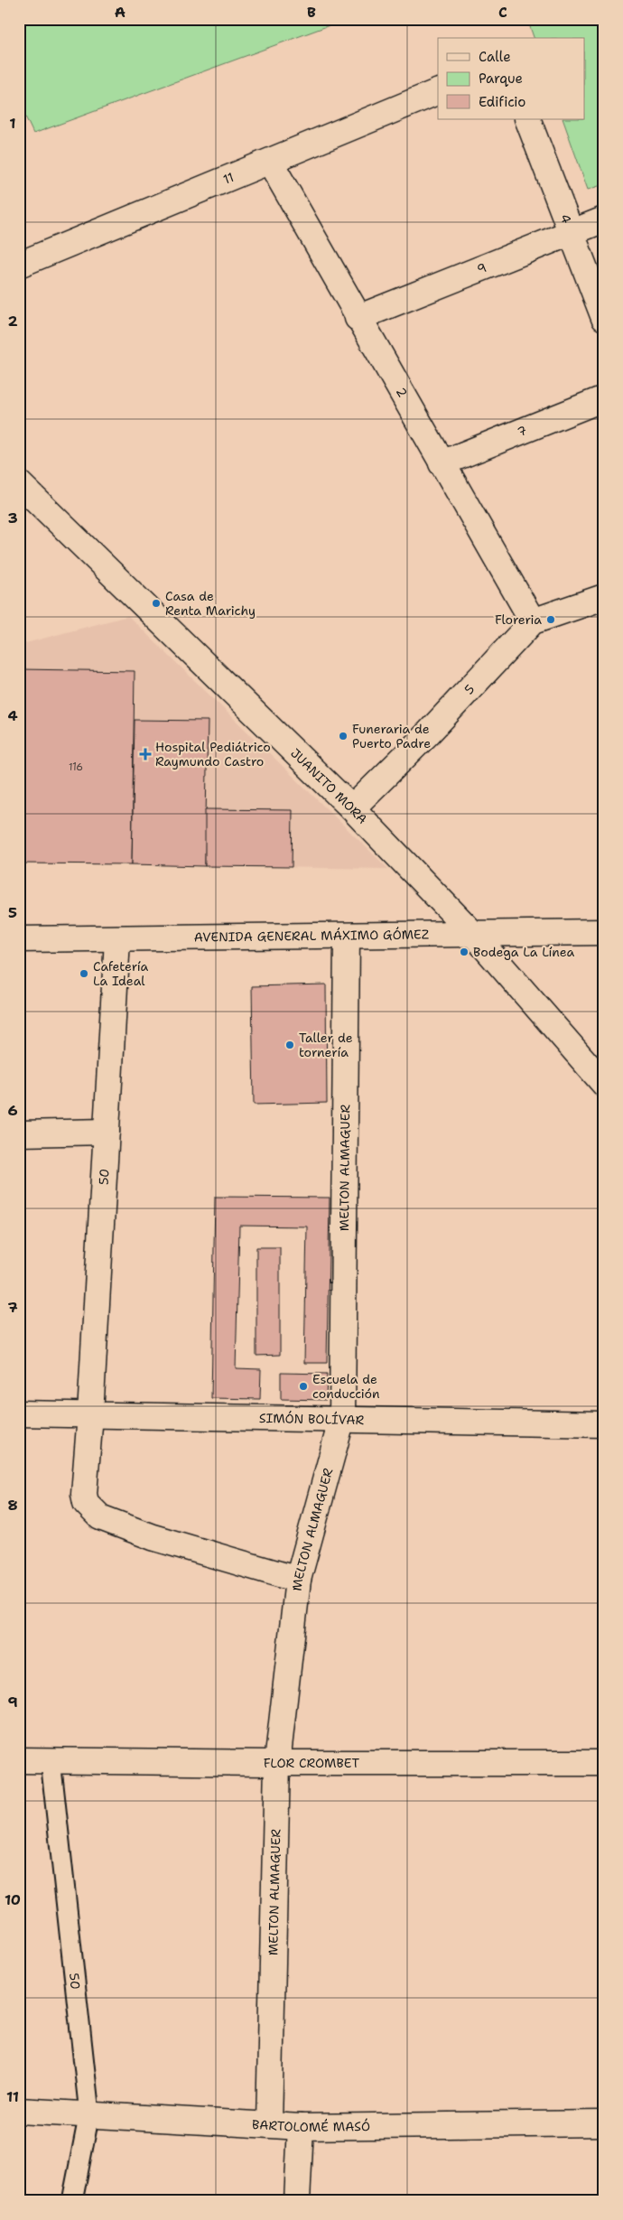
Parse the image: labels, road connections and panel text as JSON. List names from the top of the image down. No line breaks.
{"streets":{"street":["11","4","9","2","7","5","JUANITO MORA","AVENIDA GENERAL MÁXIMO GÓMEZ","MELTON ALMAGUER","50","SIMÓN BOLÍVAR","FLOR CROMBET","BARTOLOMÉ MASÓ"]},"crossings":[["11","2"],["4","9"],["9","2"],["2","7"],["2","5"],["5","JUANITO MORA"],["JUANITO MORA","AVENIDA GENERAL MÁXIMO GÓMEZ"],["AVENIDA GENERAL MÁXIMO GÓMEZ","MELTON ALMAGUER"],["AVENIDA GENERAL MÁXIMO GÓMEZ","50"],["MELTON ALMAGUER","50"],["MELTON ALMAGUER","SIMÓN BOLÍVAR"],["MELTON ALMAGUER","FLOR CROMBET"],["MELTON ALMAGUER","BARTOLOMÉ MASÓ"],["50","SIMÓN BOLÍVAR"],["50","FLOR CROMBET"],["50","BARTOLOMÉ MASÓ"]],"places":{"other":["Casa de Renta Marichy","Floreria","Funeraria de Puerto Padre","Bodega La Línea","Cafetería La Ideal","Taller de tornería","Escuela de conducción"],"health":["Hospital Pediátrico Raymundo Castro"]},"house_numbers":["116"],"legend":["Calle","Parque","Edificio"],"grid":{"columns":["A","B","C"],"rows":["1","2","3","4","5","6","7","8","9","10","11"]}}
